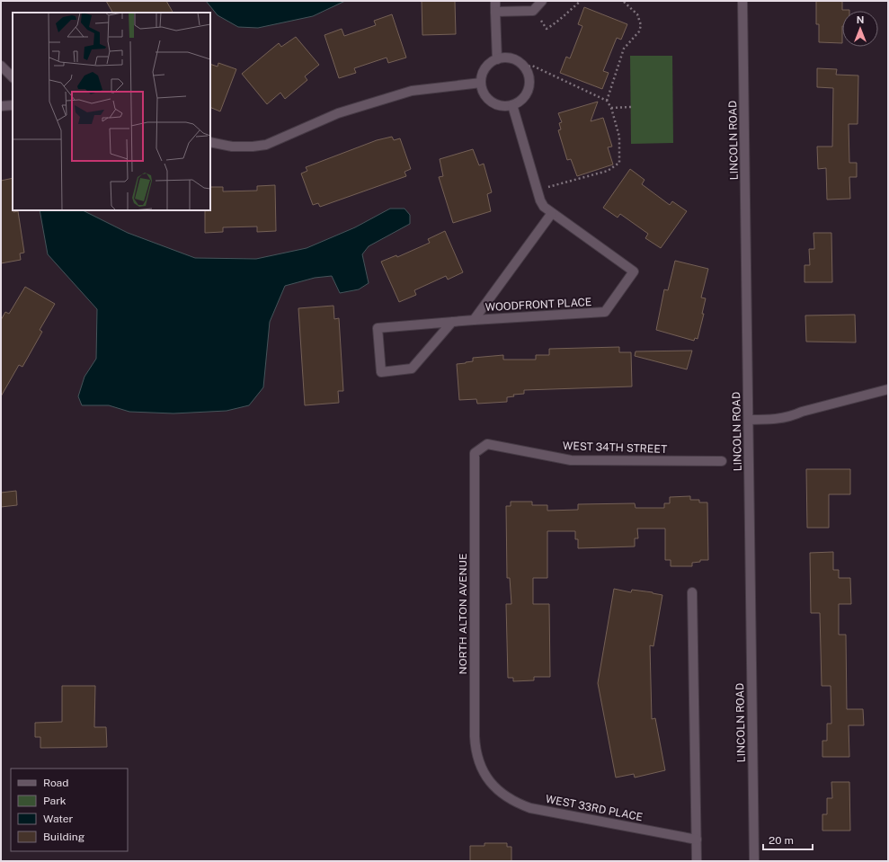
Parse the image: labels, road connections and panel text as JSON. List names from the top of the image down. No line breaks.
{"streets":{"street":["LINCOLN ROAD","WOODFRONT PLACE","WEST 34TH STREET","NORTH ALTON AVENUE","WEST 33RD PLACE"]},"crossings":[["WEST 34TH STREET","NORTH ALTON AVENUE"],["NORTH ALTON AVENUE","WEST 33RD PLACE"]],"legend":["Road","Park","Water","Building"],"scale_bar":"20 m","north":"top"}
